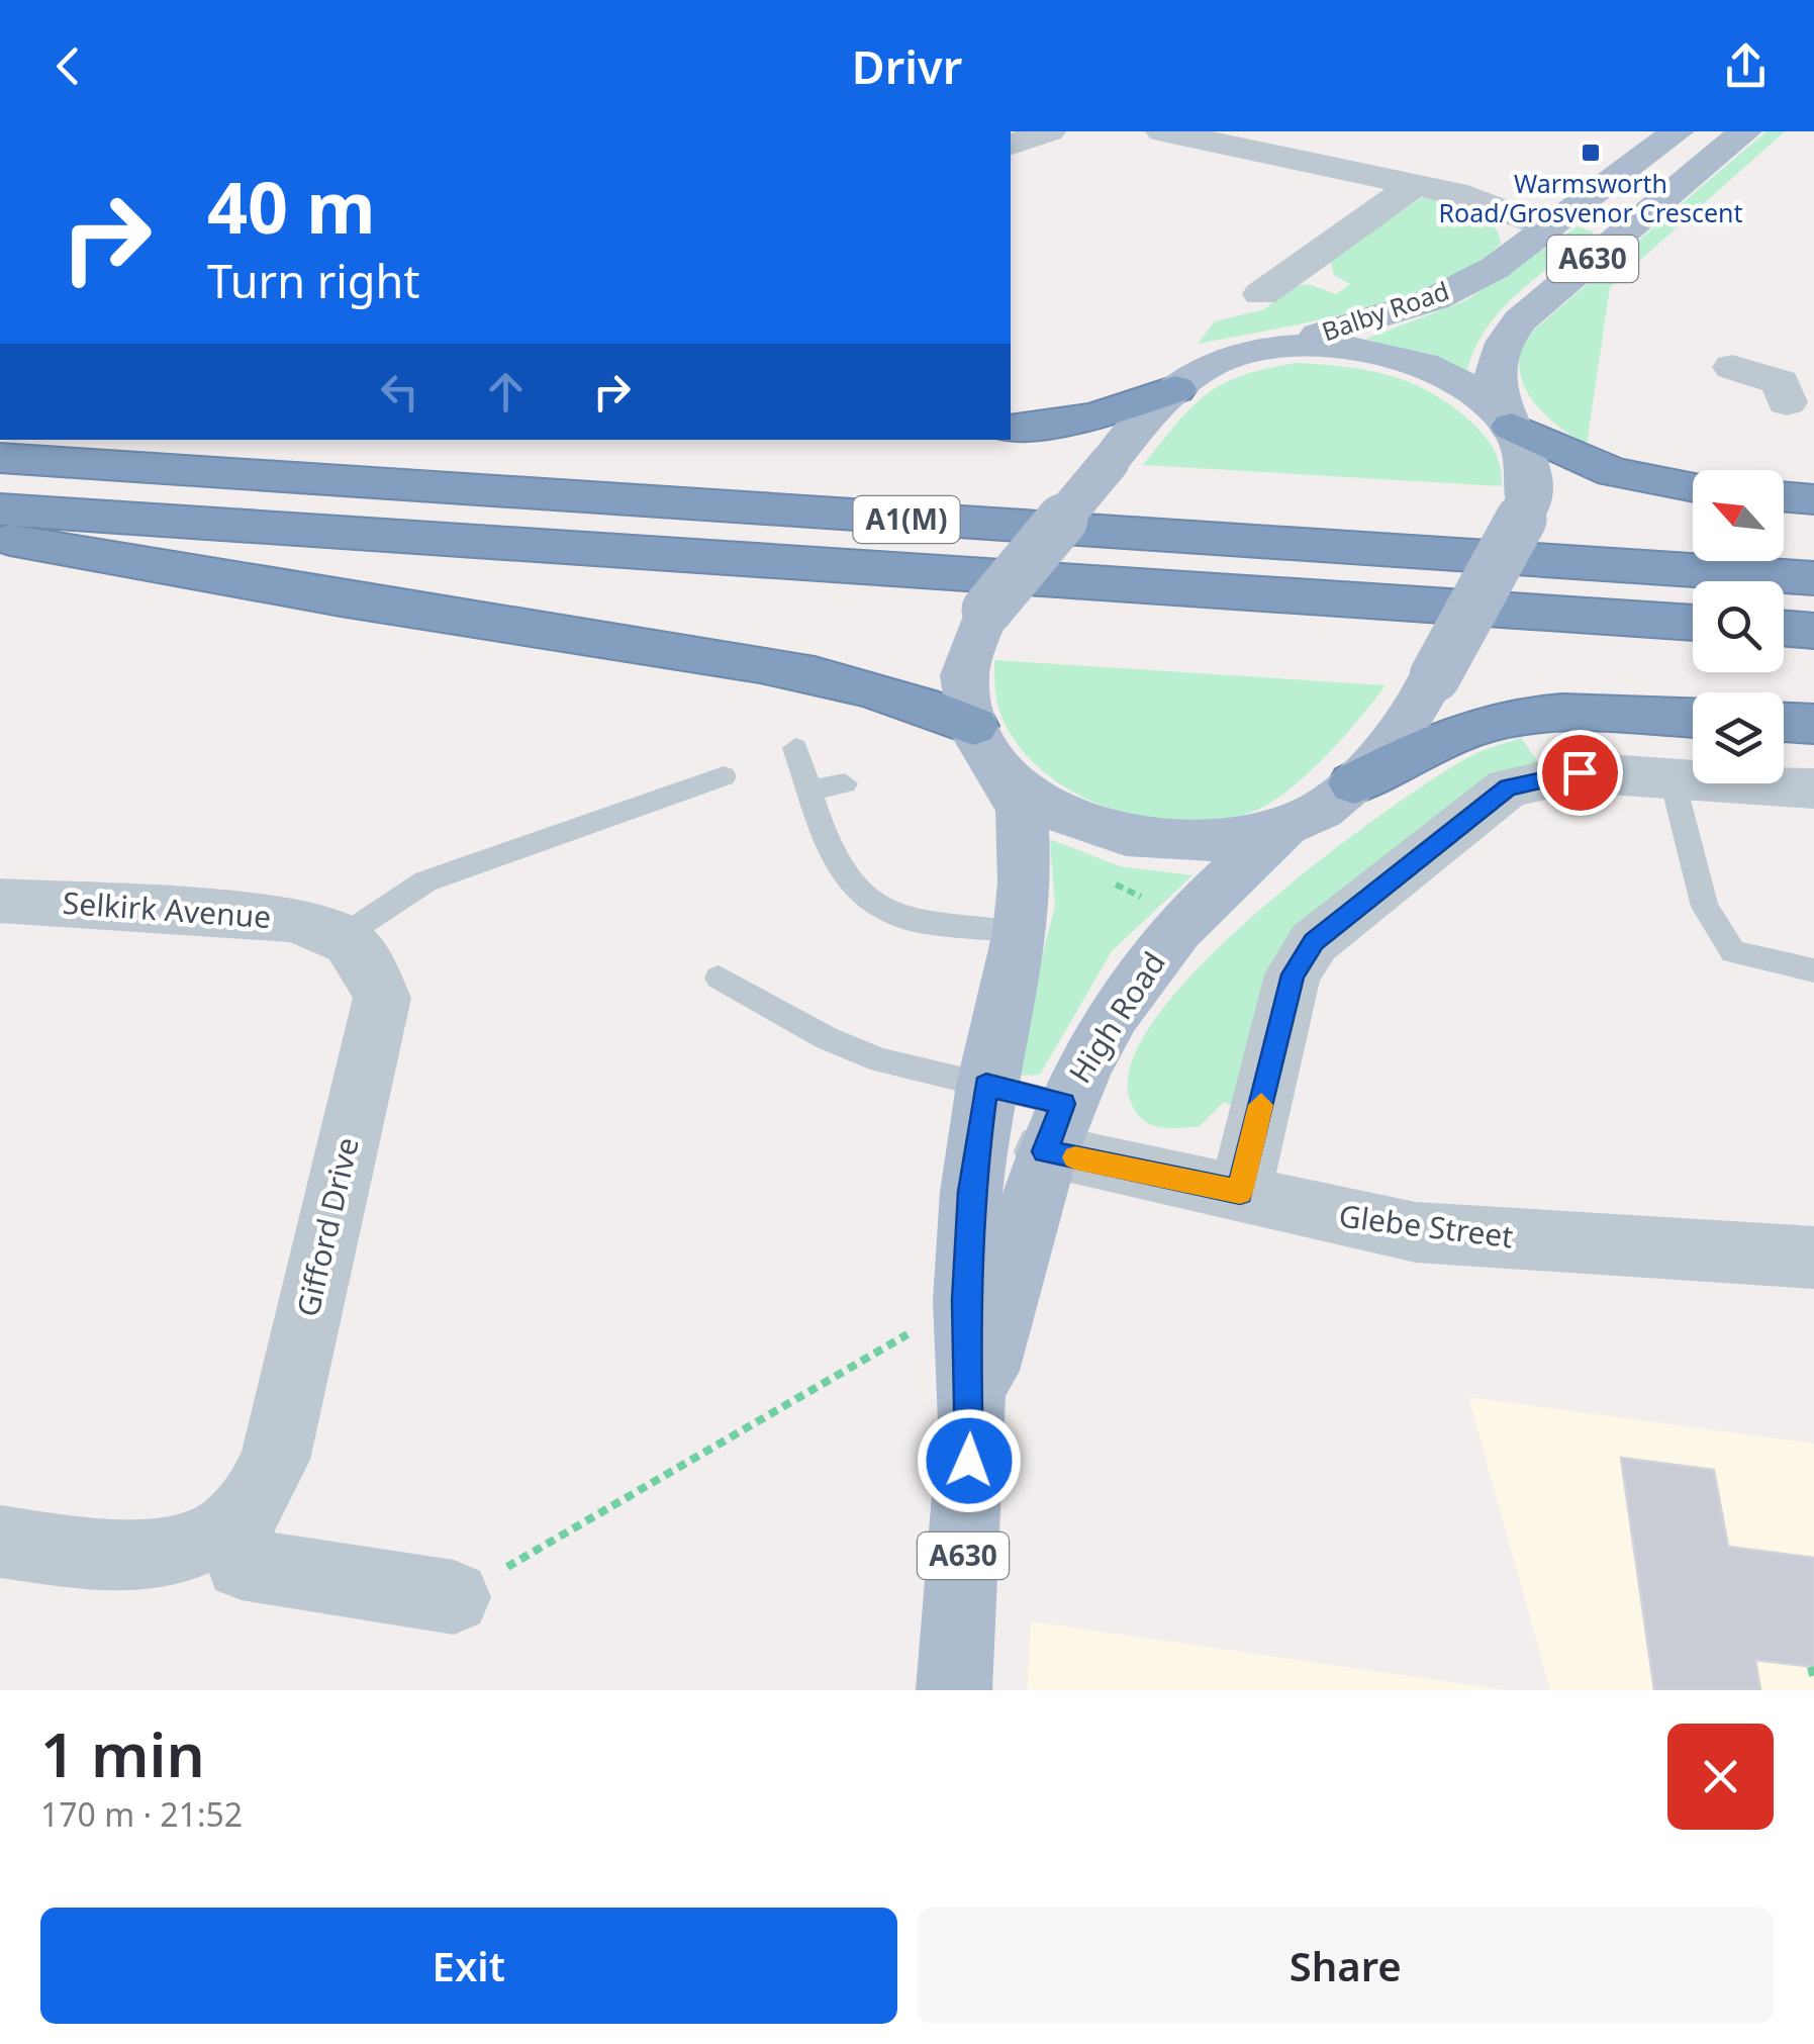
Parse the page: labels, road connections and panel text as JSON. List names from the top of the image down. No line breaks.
{"streets":{"highway":["A1(M)"],"main road":["A630","Balby Road","High Road"],"street":["Selkirk Avenue","Gifford Drive","Glebe Street"]},"crossings":[["Balby Road","High Road"],["Selkirk Avenue","Gifford Drive"],["High Road","Glebe Street"]],"places":{"transit":["Warmsworth Road/Grosvenor Crescent"]},"north":"top left","page":{"header":"Drivr","turn":["40 m","Turn right"],"heading":["1 min","170 m · 21:52"],"buttons":["Exit","Share"]}}
